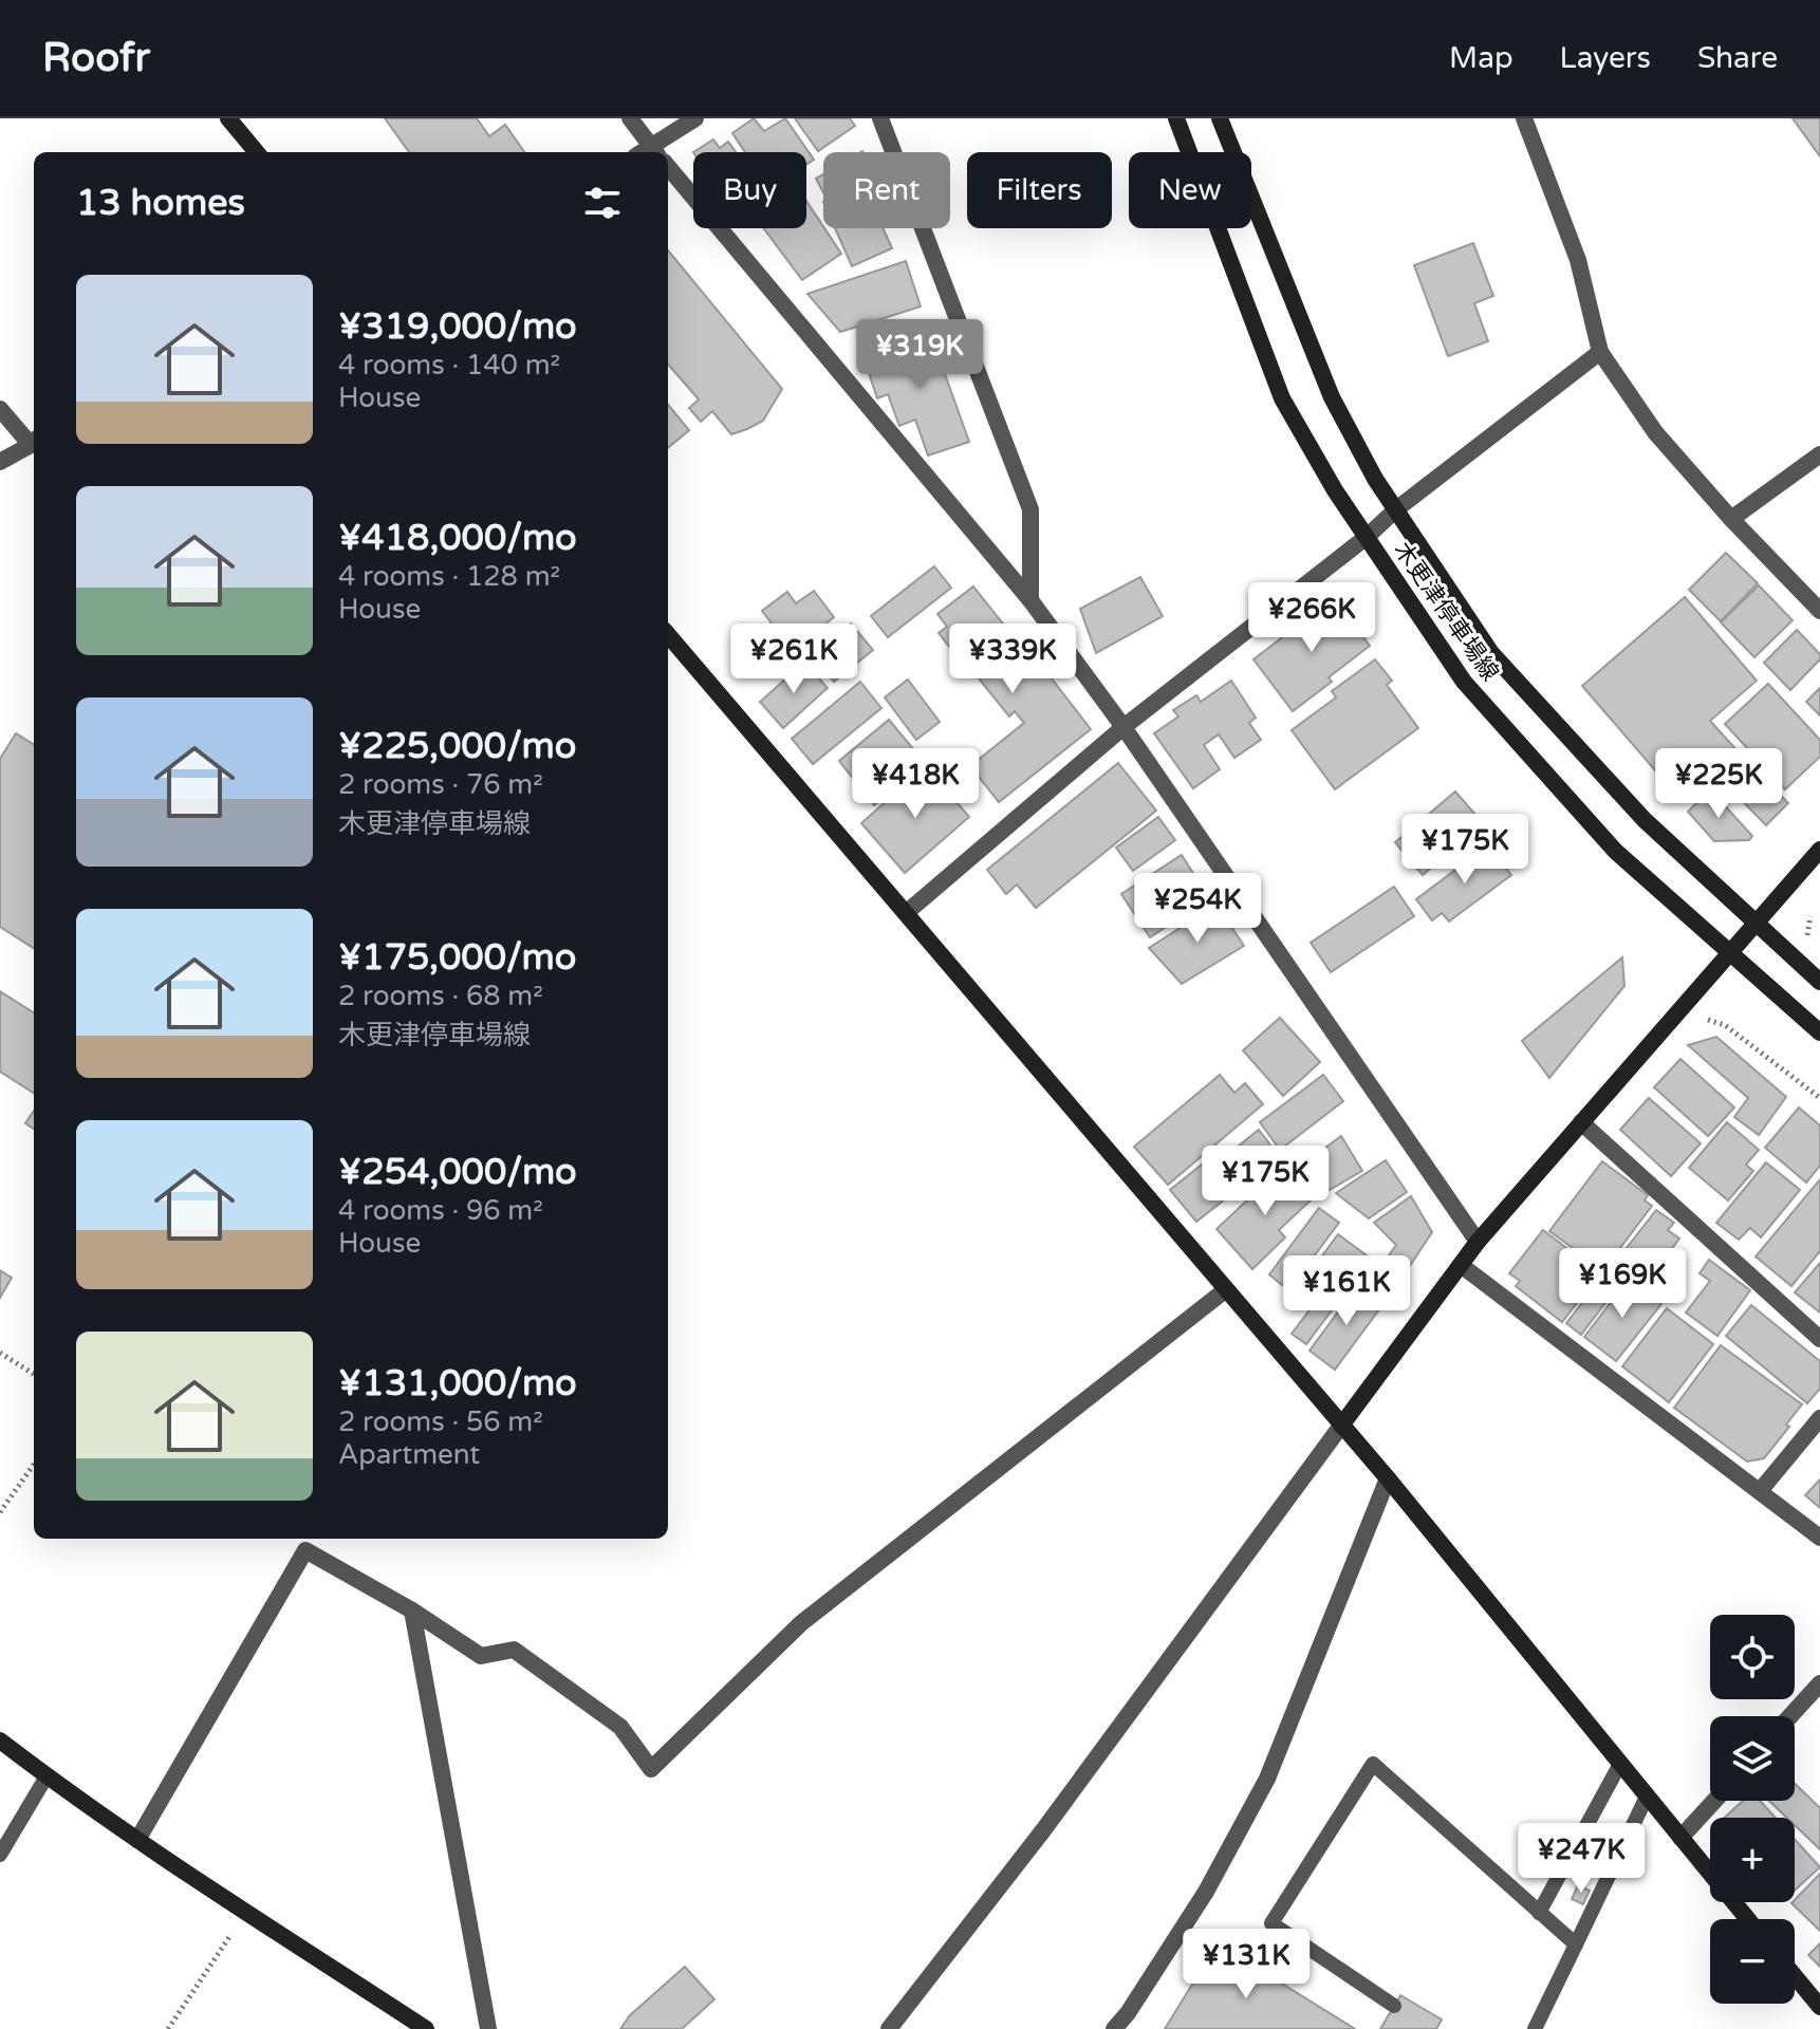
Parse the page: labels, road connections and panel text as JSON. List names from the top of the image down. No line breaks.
{"streets":{"street":["木更津停車場線"]},"page":{"header":"Roofr","nav":["Map","Layers","Share"],"chip":["Buy","Rent","Filters","New"],"heading":"13 homes","list":[{"name":"¥319,000/mo","note":"4 rooms · 140 m² · House"},{"name":"¥418,000/mo","note":"4 rooms · 128 m² · House"},{"name":"¥225,000/mo","note":"2 rooms · 76 m² · 木更津停車場線"},{"name":"¥175,000/mo","note":"2 rooms · 68 m² · 木更津停車場線"},{"name":"¥254,000/mo","note":"4 rooms · 96 m² · House"},{"name":"¥131,000/mo","note":"2 rooms · 56 m² · Apartment"}],"price":["¥319K","¥266K","¥261K","¥339K","¥418K","¥225K","¥175K","¥254K","¥175K","¥169K","¥161K","¥247K","¥131K"],"map_buttons":["+","−"]}}
